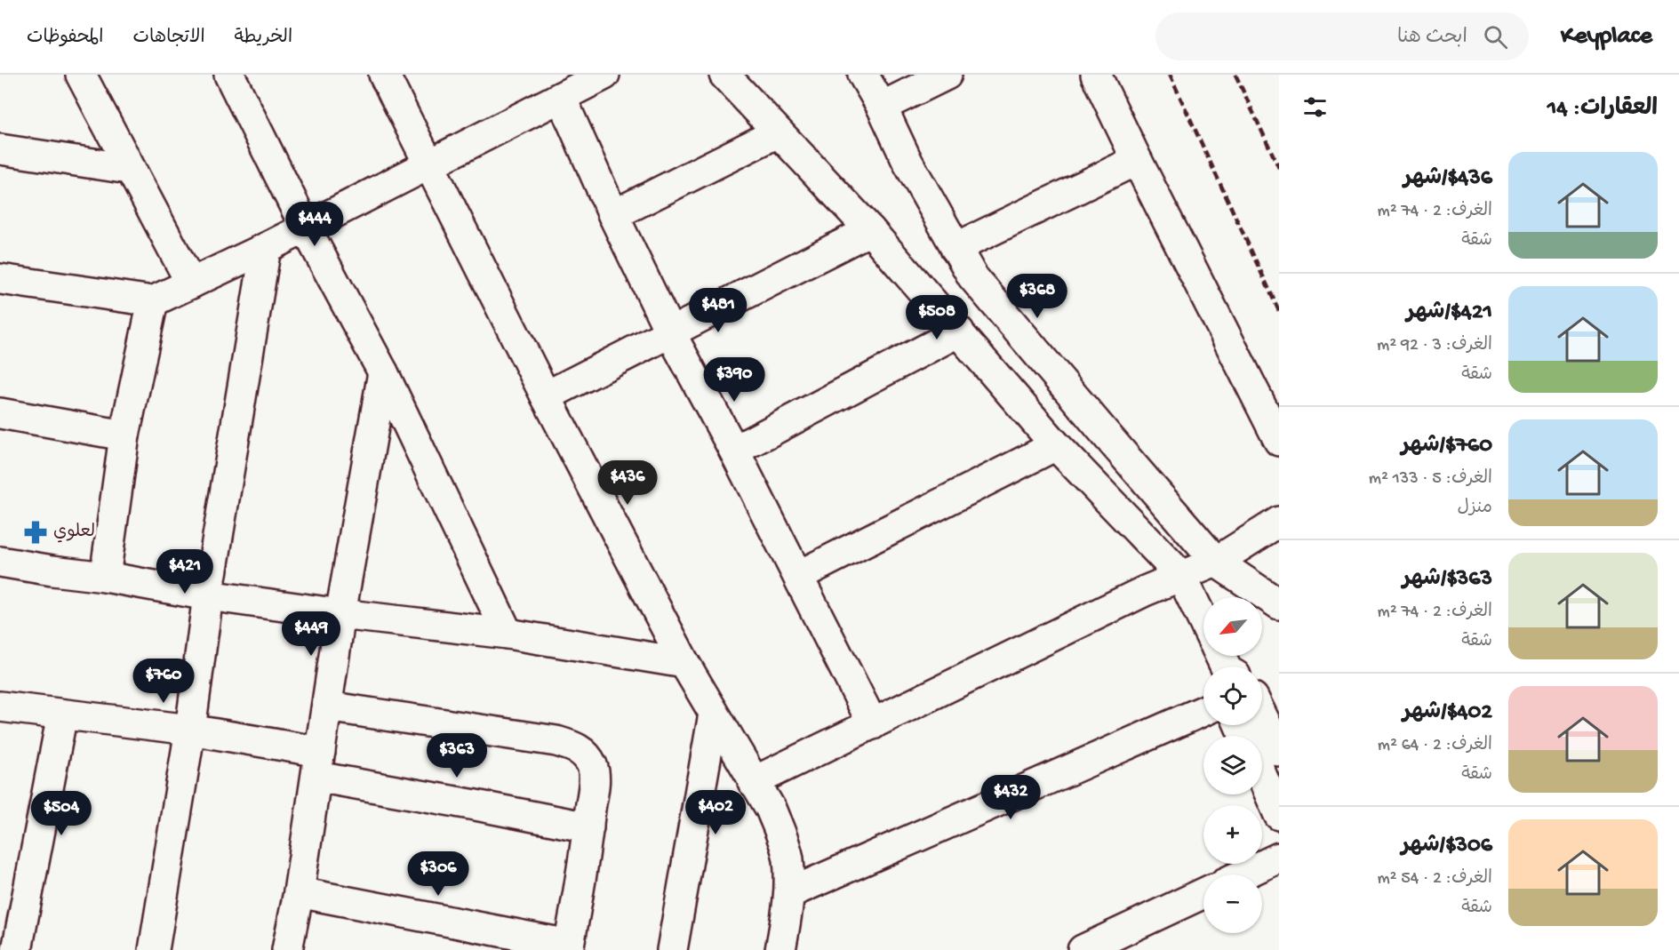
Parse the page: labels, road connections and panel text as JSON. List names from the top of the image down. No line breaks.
{"places":{"pharmacy":["لعلوي"]},"north":"bottom left","page":{"header":"Keyplace","search":"ابحث هنا","nav":["الخريطة","الاتجاهات","المحفوظات"],"heading":"العقارات: 14","list":[{"name":"$436/شهر","note":"الغرف: 2 · 74 m² · شقة"},{"name":"$421/شهر","note":"الغرف: 3 · 92 m² · شقة"},{"name":"$760/شهر","note":"الغرف: 5 · 133 m² · منزل"},{"name":"$363/شهر","note":"الغرف: 2 · 74 m² · شقة"},{"name":"$402/شهر","note":"الغرف: 2 · 64 m² · شقة"},{"name":"$306/شهر","note":"الغرف: 2 · 54 m² · شقة"}],"price":["$444","$368","$481","$508","$390","$436","$421","$449","$760","$363","$432","$402","$504","$306"],"map_buttons":["+","−"]}}
